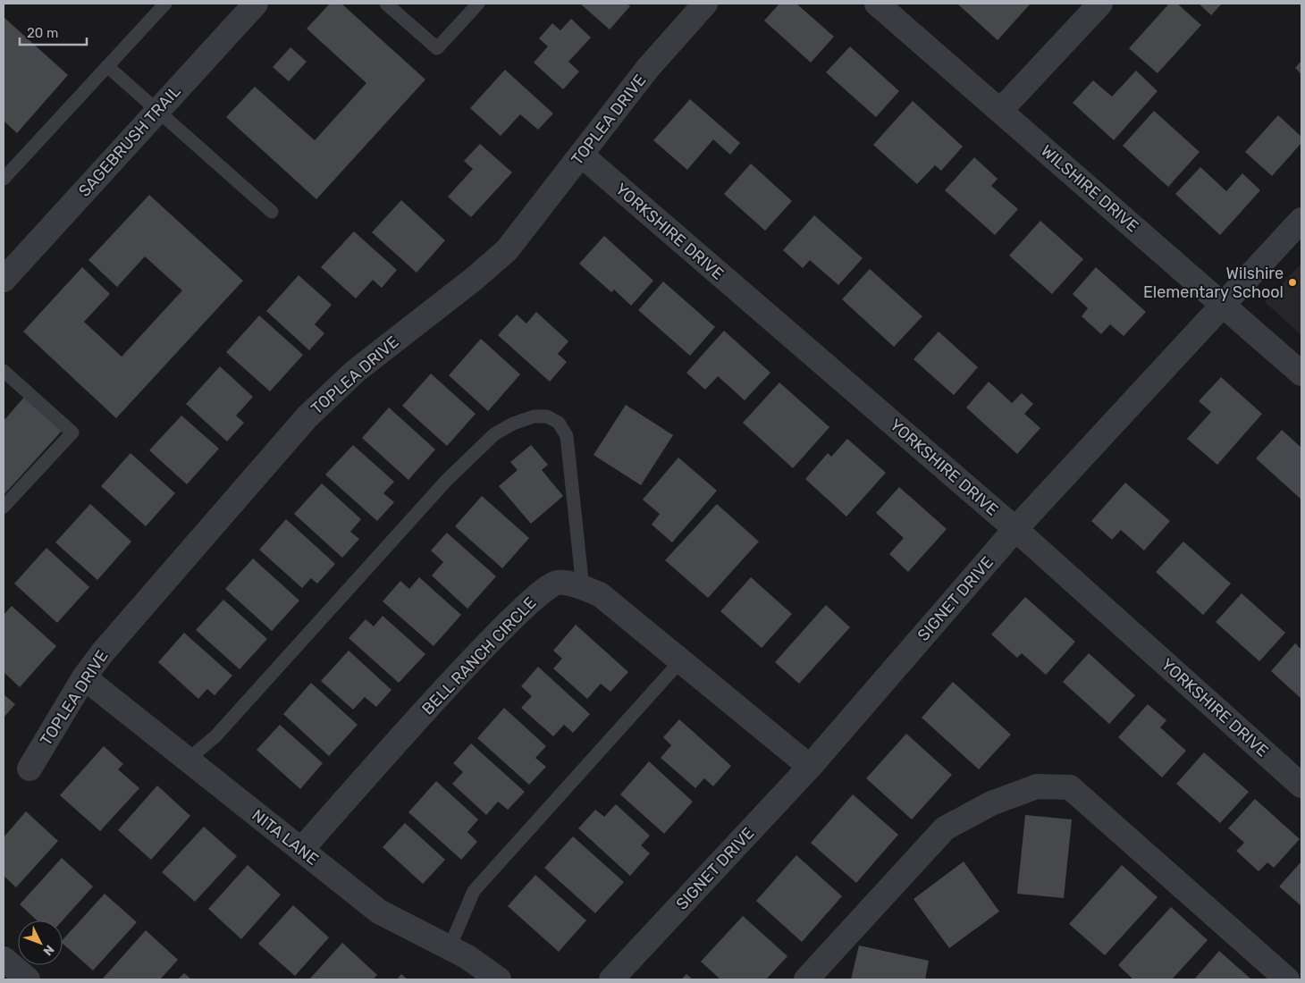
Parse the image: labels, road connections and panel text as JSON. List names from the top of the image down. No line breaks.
{"streets":{"street":["TOPLEA DRIVE","SAGEBRUSH TRAIL","WILSHIRE DRIVE","YORKSHIRE DRIVE","SIGNET DRIVE","BELL RANCH CIRCLE","NITA LANE"]},"crossings":[["TOPLEA DRIVE","YORKSHIRE DRIVE"],["TOPLEA DRIVE","NITA LANE"],["WILSHIRE DRIVE","SIGNET DRIVE"],["YORKSHIRE DRIVE","SIGNET DRIVE"],["SIGNET DRIVE","BELL RANCH CIRCLE"],["BELL RANCH CIRCLE","NITA LANE"]],"places":["Wilshire Elementary School"],"scale_bar":"20 m","north":"bottom right"}
